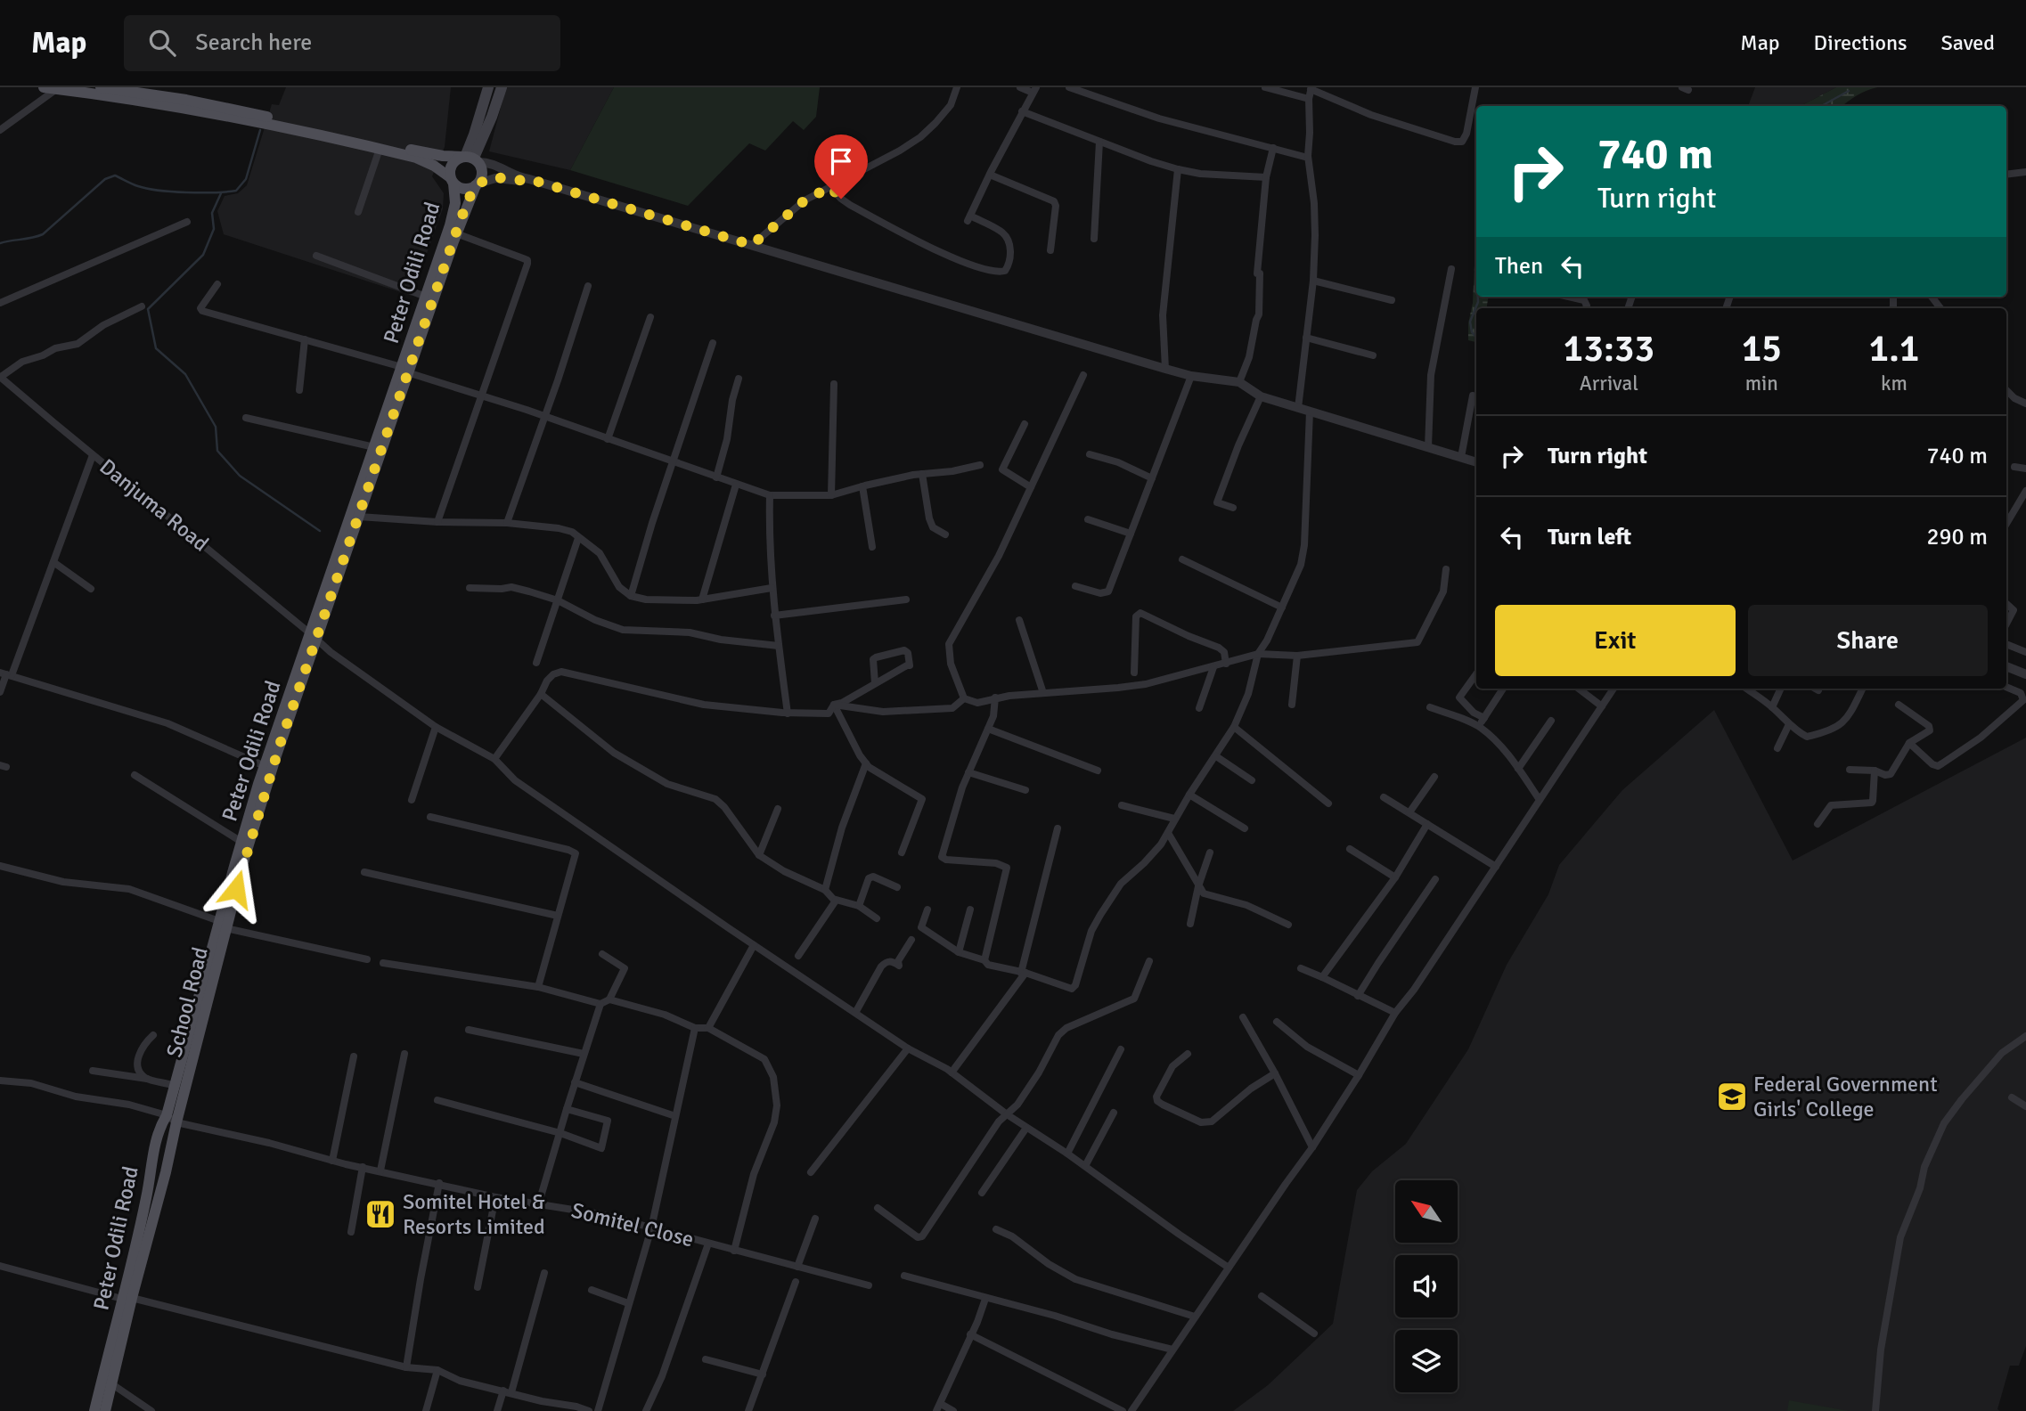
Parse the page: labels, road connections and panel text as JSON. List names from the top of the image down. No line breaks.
{"streets":{"main road":["Peter Odili Road","School Road"],"street":["Danjuma Road","Somitel Close"]},"crossings":[["Peter Odili Road","Danjuma Road"],["Peter Odili Road","School Road"],["Peter Odili Road","Somitel Close"],["Danjuma Road","School Road"],["School Road","Somitel Close"]],"places":{"school or university":["Federal Government Girls' College"],"restaurant":["Somitel Hotel & Resorts Limited"]},"north":"top left","page":{"header":"Map","search":"Search here","nav":["Map","Directions","Saved"],"turn":["740 m","Turn right"],"then":"Then","eta":["13:33","Arrival","15","min","1.1","km"],"list":[{"name":"Turn right","value":"740 m"},{"name":"Turn left","value":"290 m"}],"buttons":["Exit","Share"]}}
